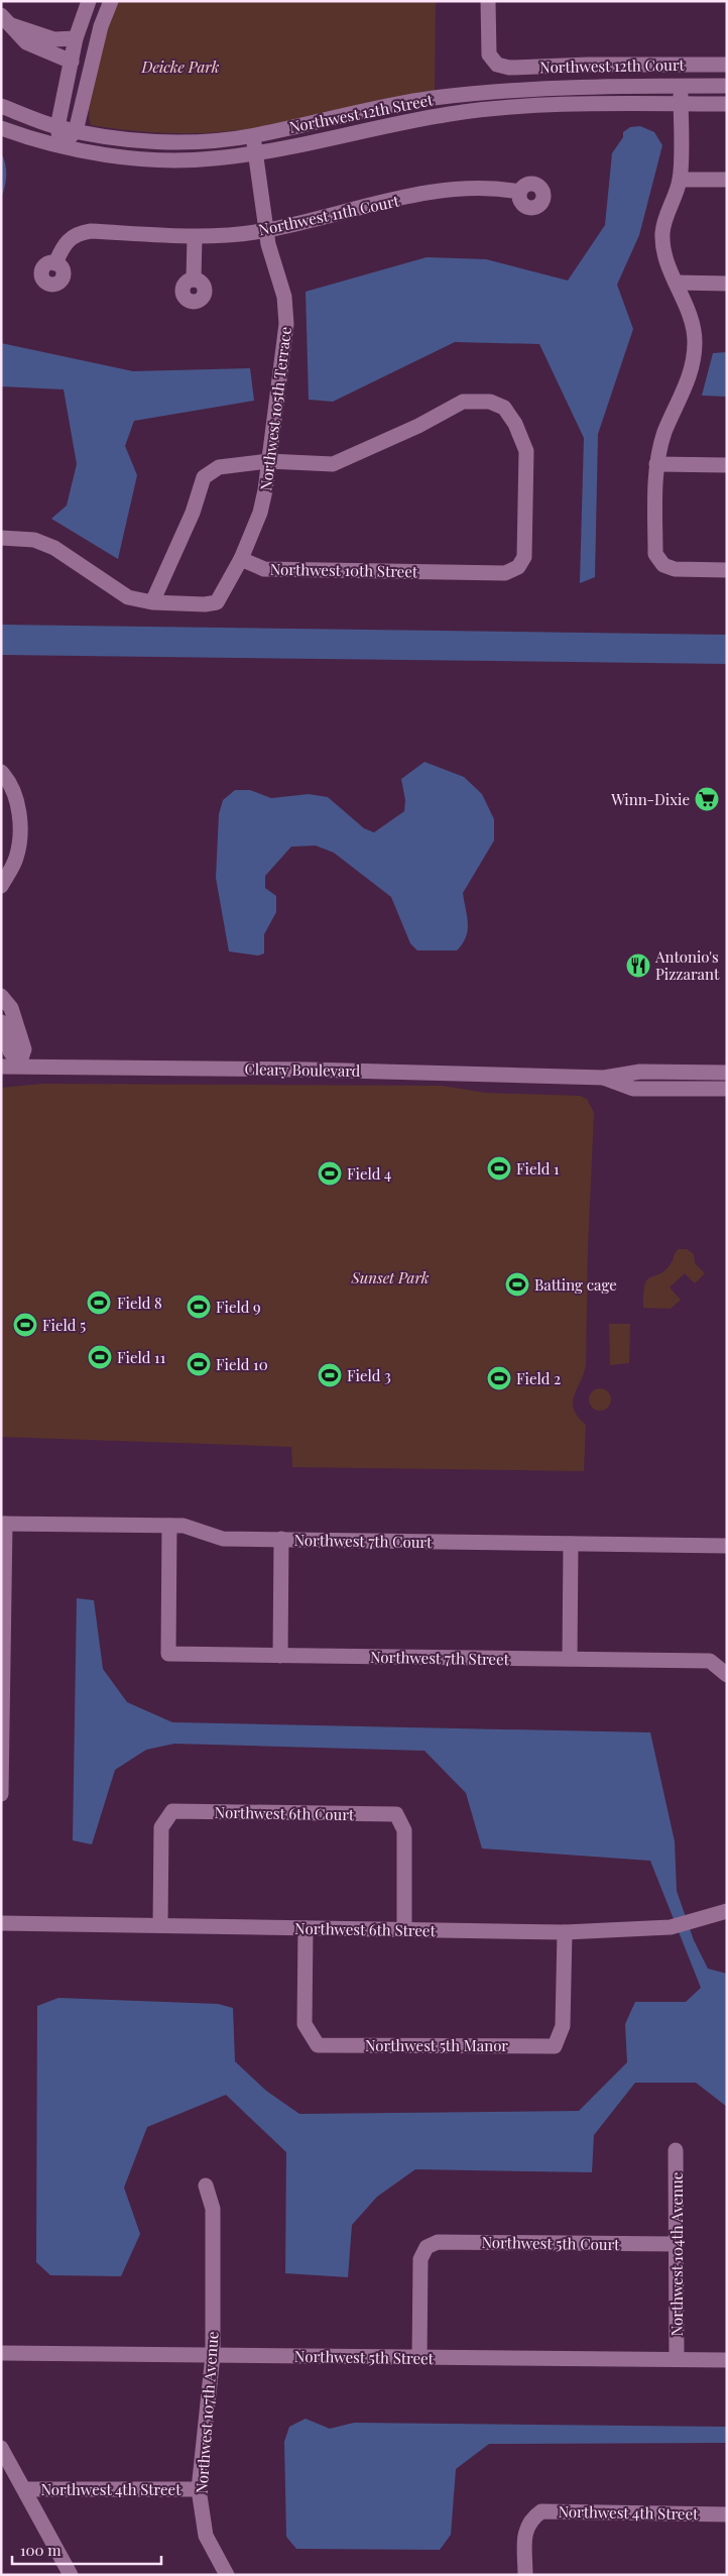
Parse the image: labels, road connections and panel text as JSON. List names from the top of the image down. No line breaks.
{"streets":{"street":["Northwest 12th Court","Northwest 12th Street","Northwest 11th Court","Northwest 105th Terrace","Northwest 10th Street","Cleary Boulevard","Northwest 7th Court","Northwest 7th Street","Northwest 6th Court","Northwest 6th Street","Northwest 5th Manor","Northwest 5th Court","Northwest 104th Avenue","Northwest 5th Street","Northwest 107th Avenue","Northwest 4th Street"]},"crossings":[["Northwest 12th Street","Northwest 105th Terrace"],["Northwest 11th Court","Northwest 105th Terrace"],["Northwest 105th Terrace","Northwest 10th Street"],["Northwest 7th Court","Northwest 7th Street"],["Northwest 6th Court","Northwest 6th Street"],["Northwest 6th Street","Northwest 5th Manor"],["Northwest 5th Court","Northwest 104th Avenue"],["Northwest 5th Court","Northwest 5th Street"],["Northwest 104th Avenue","Northwest 5th Street"],["Northwest 5th Street","Northwest 107th Avenue"],["Northwest 107th Avenue","Northwest 4th Street"]],"parks":["Deicke Park","Sunset Park"],"places":{"supermarket":["Winn-Dixie"],"restaurant":["Antonio's Pizzarant"],"sports":["Field 1","Field 4","Batting cage","Field 8","Field 9","Field 5","Field 11","Field 10","Field 3","Field 2"]},"scale_bar":"100 m"}
